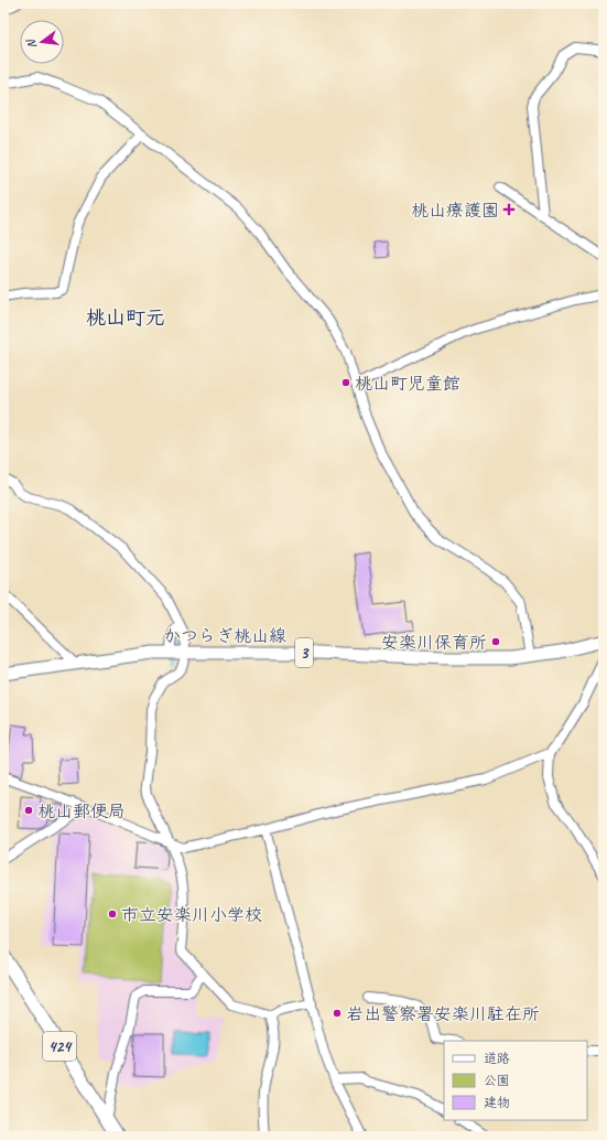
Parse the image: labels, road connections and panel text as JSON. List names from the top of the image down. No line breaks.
{"streets":{"highway":["424"],"main road":["かつらぎ桃山線","3"]},"districts":["桃山町元"],"places":{"health":["桃山療護園"],"other":["桃山町児童館","安楽川保育所","桃山郵便局","市立安楽川小学校","岩出警察署安楽川駐在所"]},"legend":["道路","公園","建物"],"north":"left"}
